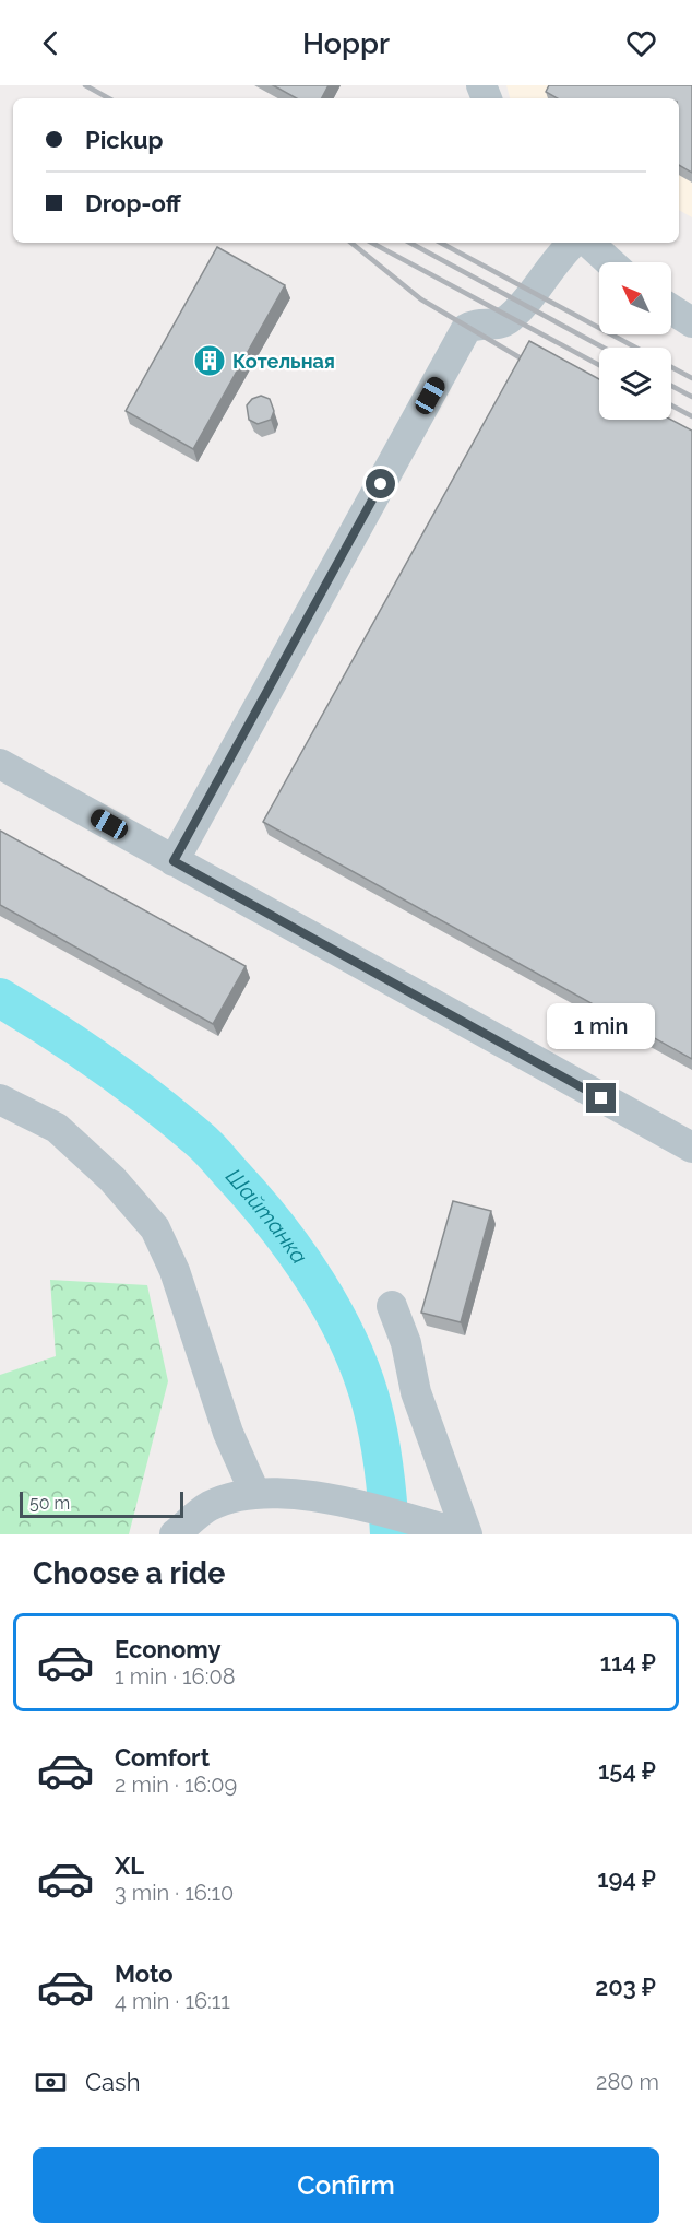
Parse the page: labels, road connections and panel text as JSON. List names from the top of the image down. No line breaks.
{"water":["Шайтанка"],"places":{"building":["Котельная"]},"scale_bar":"50 m","north":"top left","page":{"header":"Hoppr","banner":["Pickup","Drop-off"],"bubble":"1 min","scale":"50 m","heading":"Choose a ride","list":[{"name":"Economy","note":"1 min · 16:08","value":"114 ₽"},{"name":"Comfort","note":"2 min · 16:09","value":"154 ₽"},{"name":"XL","note":"3 min · 16:10","value":"194 ₽"},{"name":"Moto","note":"4 min · 16:11","value":"203 ₽"}],"pay":["Cash","280 m"],"buttons":"Confirm"}}
